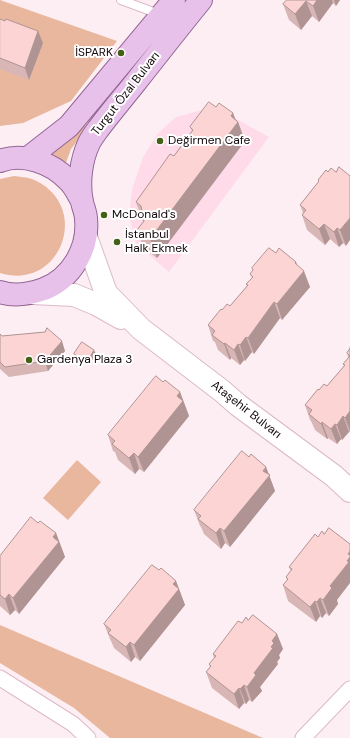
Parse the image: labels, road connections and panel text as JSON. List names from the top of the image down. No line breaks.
{"streets":{"main road":["Turgut Özal Bulvarı"],"street":["Ataşehir Bulvarı"]},"crossings":[["Turgut Özal Bulvarı","Ataşehir Bulvarı"]],"places":["İSPARK","Değirmen Cafe","McDonald's","İstanbul Halk Ekmek","Gardenya Plaza 3"]}
